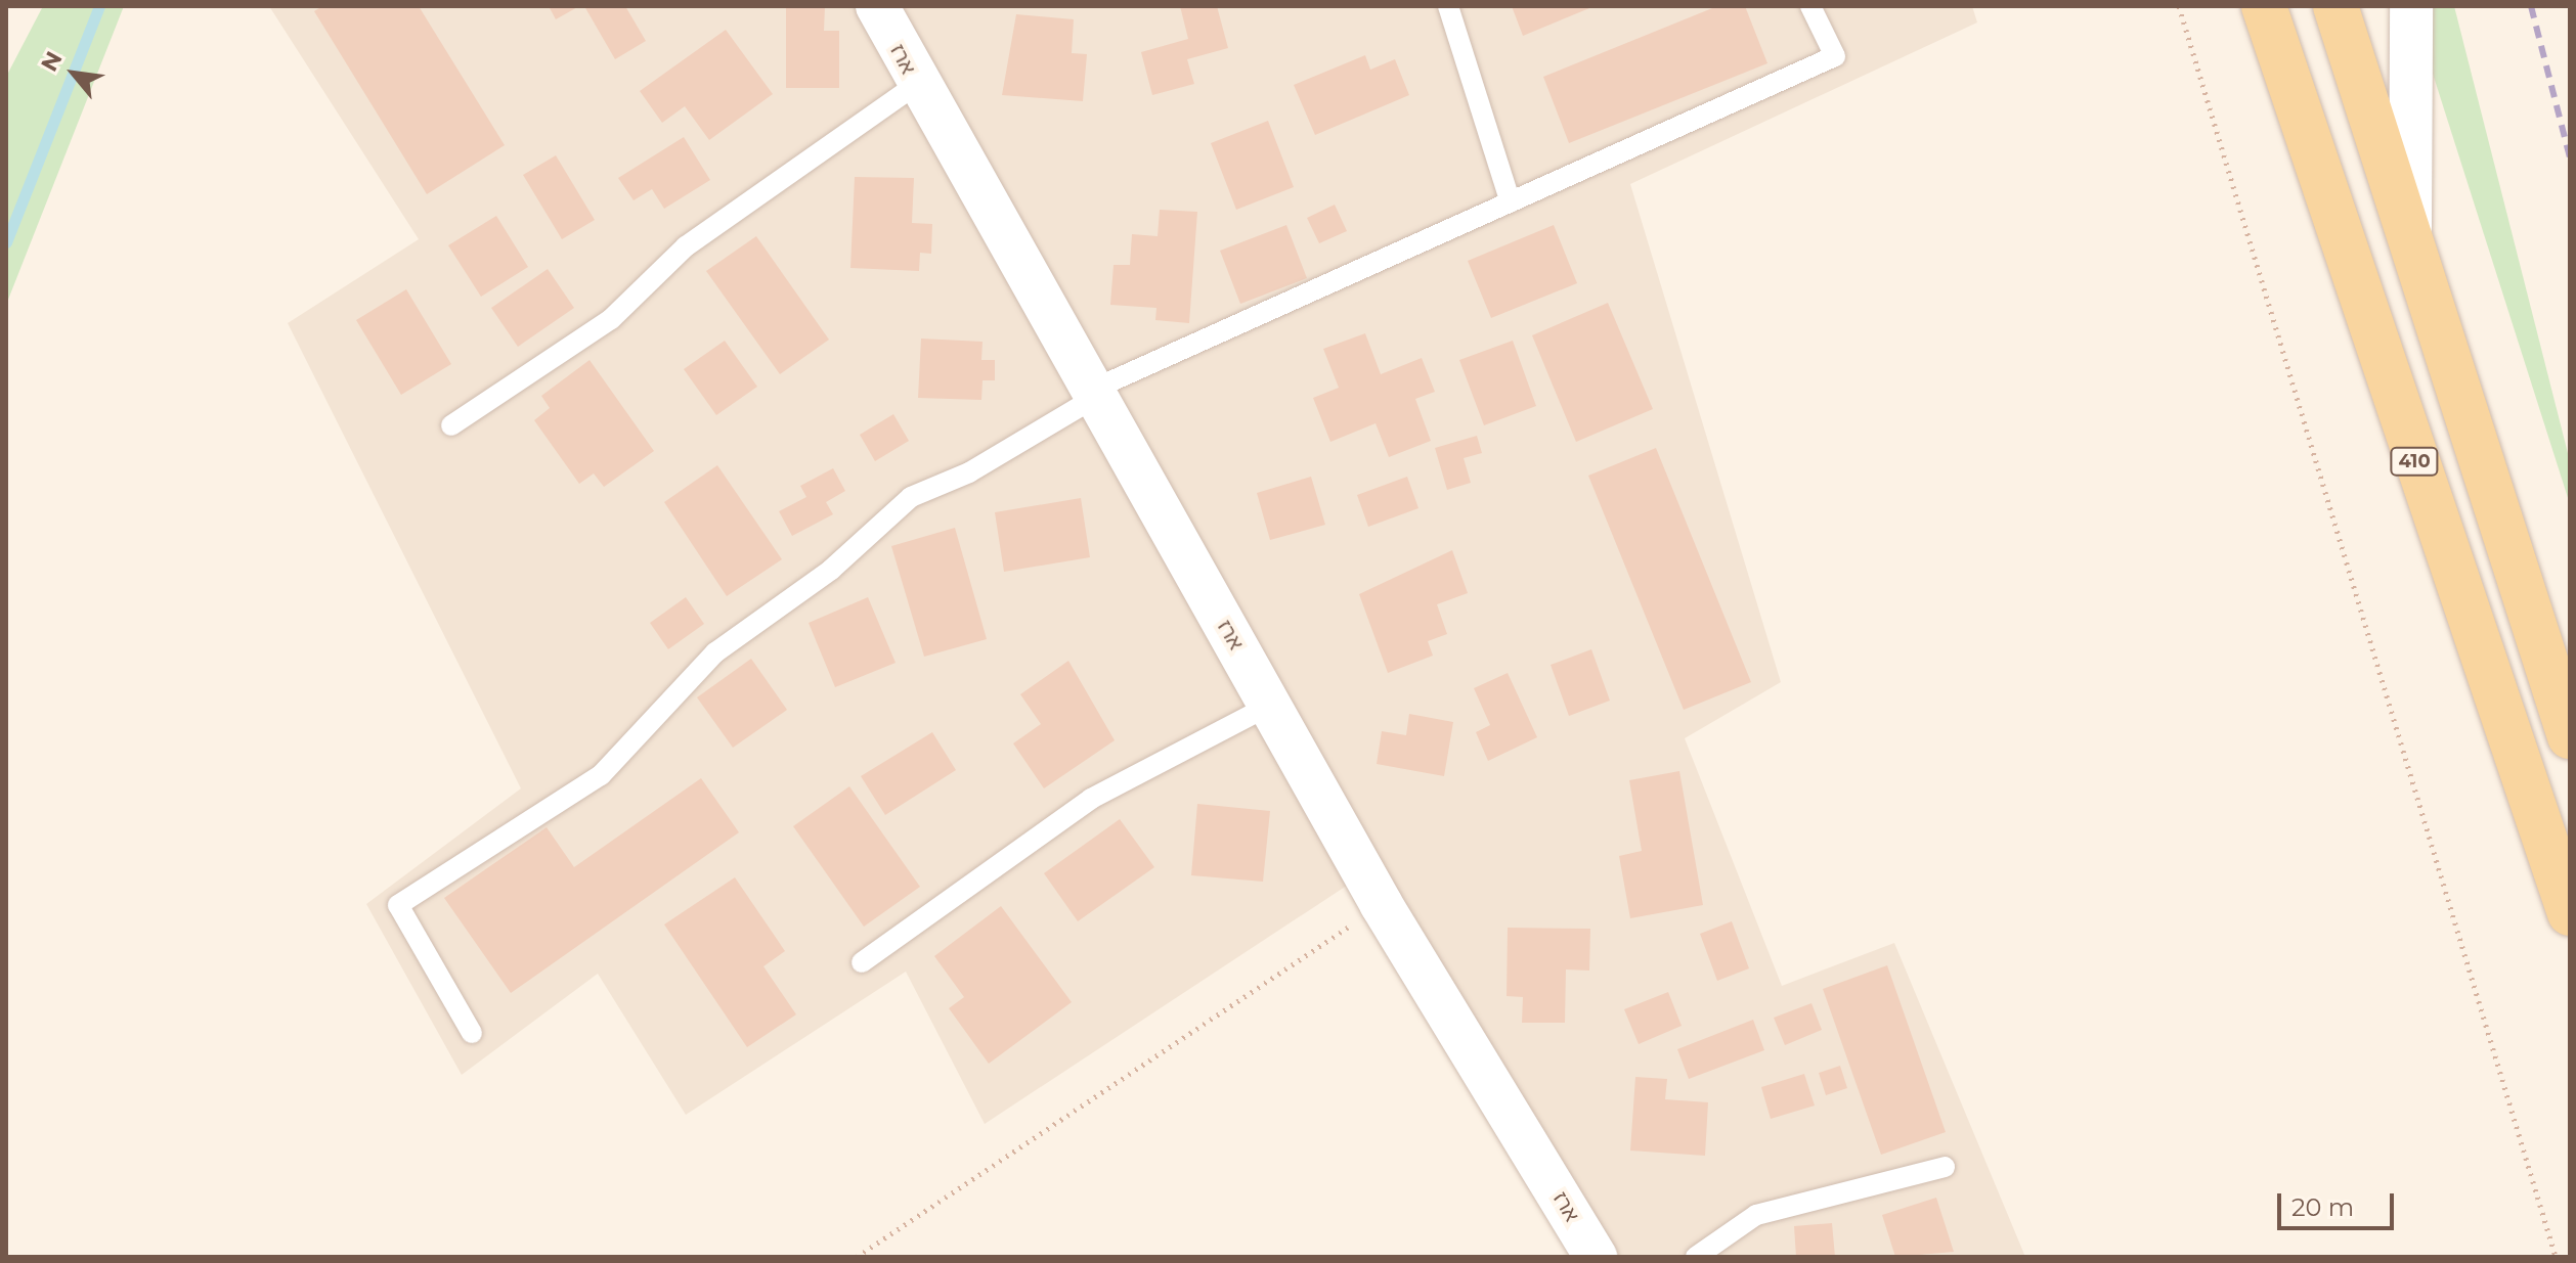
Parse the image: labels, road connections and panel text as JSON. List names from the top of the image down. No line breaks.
{"streets":{"main road":["410"],"street":["ארז"]},"scale_bar":"20 m","north":"top left"}
